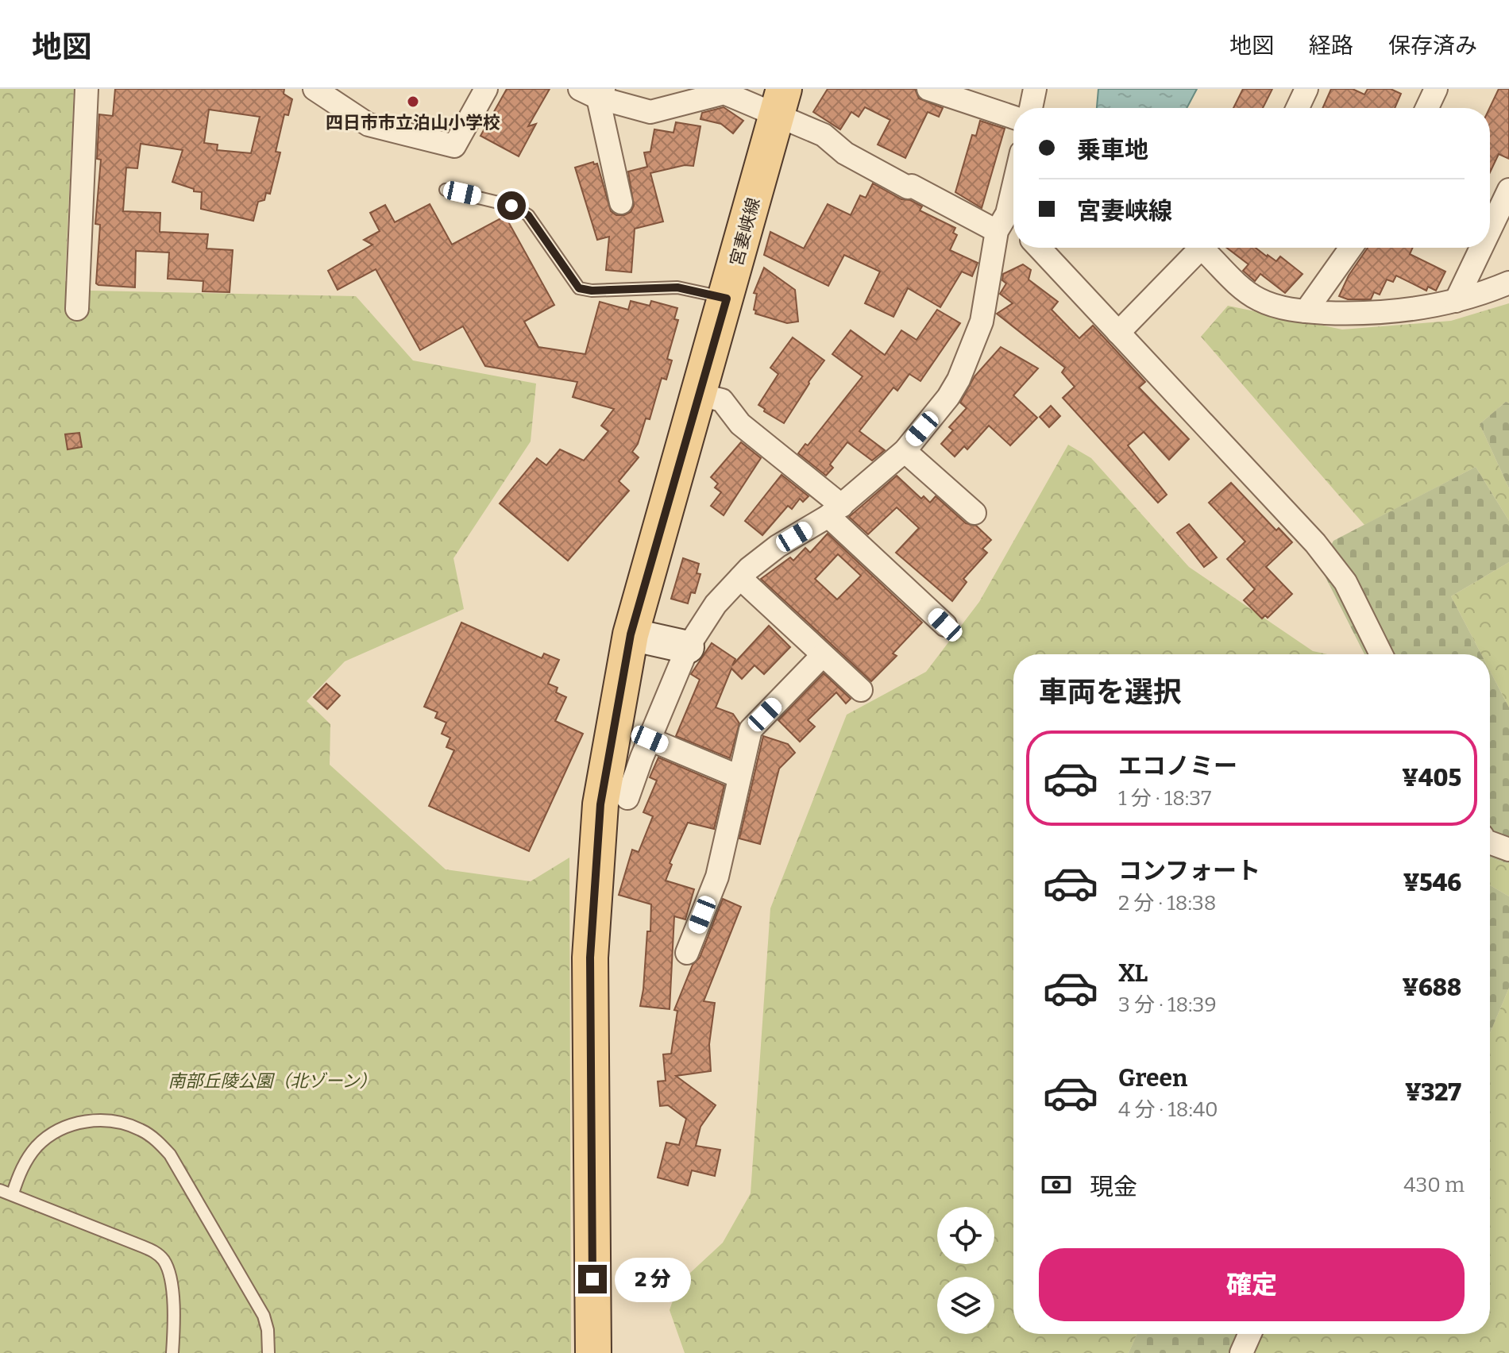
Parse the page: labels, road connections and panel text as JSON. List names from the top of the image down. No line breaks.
{"streets":{"main road":["宮妻峡線"]},"parks":["南部丘陵公園（北ゾーン）"],"places":["四日市市立泊山小学校"],"page":{"header":"地図","nav":["地図","経路","保存済み"],"banner":["乗車地","宮妻峡線"],"heading":"車両を選択","list":[{"name":"エコノミー","note":"1 分 · 18:37","value":"¥405"},{"name":"コンフォート","note":"2 分 · 18:38","value":"¥546"},{"name":"XL","note":"3 分 · 18:39","value":"¥688"},{"name":"Green","note":"4 分 · 18:40","value":"¥327"}],"pay":["現金","430 m"],"buttons":"確定","bubble":"2 分"}}
